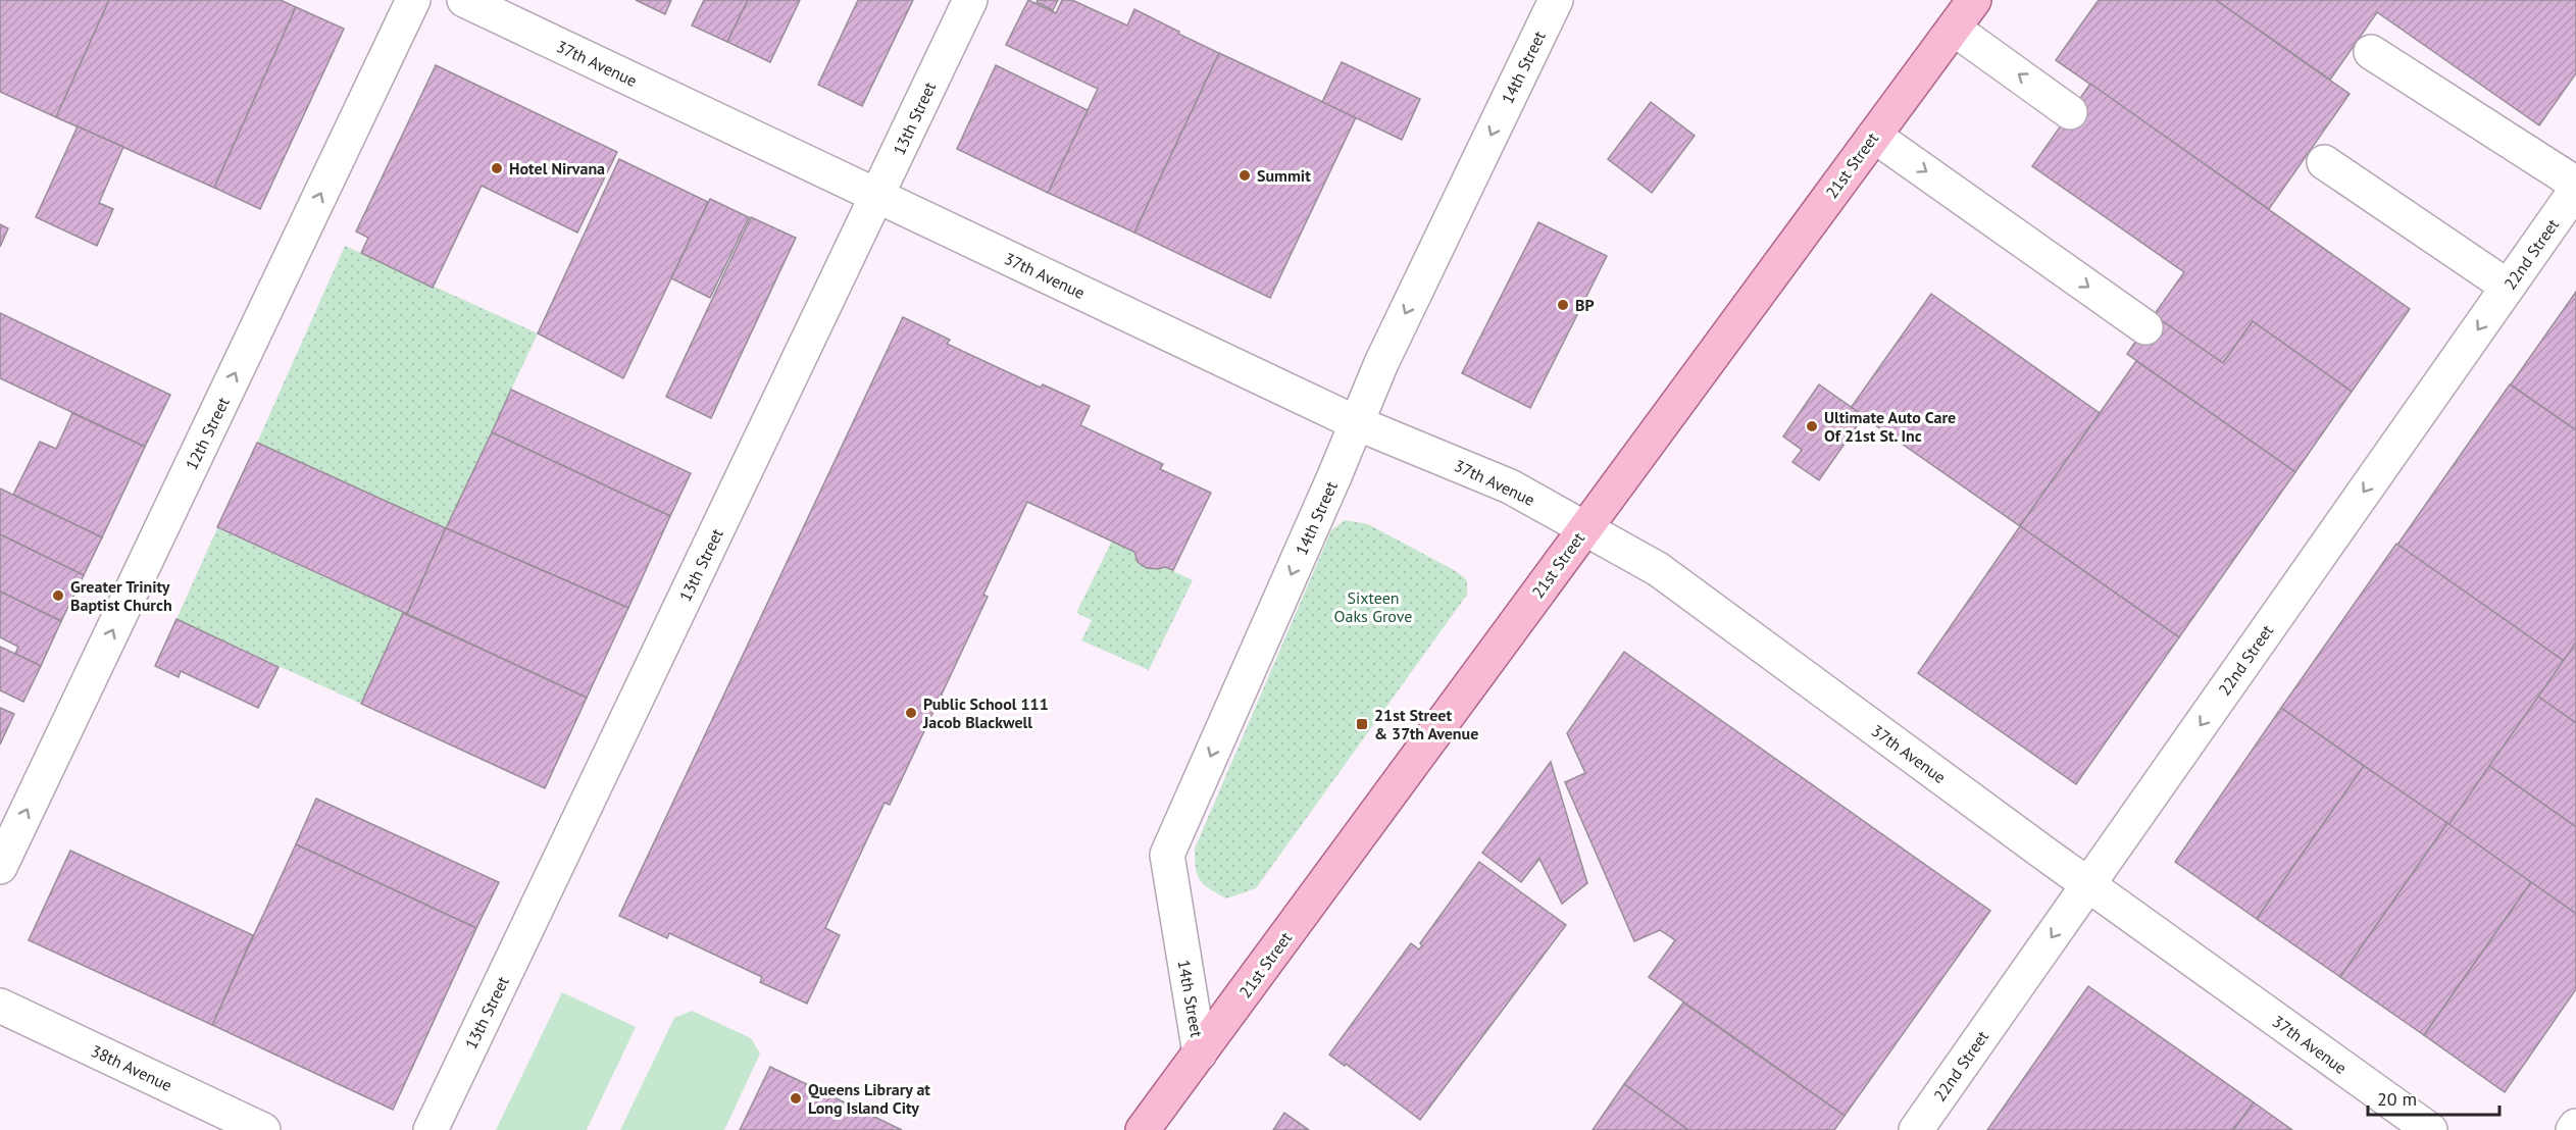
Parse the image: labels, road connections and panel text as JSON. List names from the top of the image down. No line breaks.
{"streets":{"main road":["21st Street"],"street":["37th Avenue","14th Street","13th Street","22nd Street","12th Street","38th Avenue"]},"crossings":[["37th Avenue","14th Street"],["37th Avenue","13th Street"],["37th Avenue","21st Street"],["37th Avenue","22nd Street"],["14th Street","21st Street"]],"one_way":["14th Street","22nd Street","12th Street"],"parks":["Sixteen Oaks Grove"],"places":{"other":["Hotel Nirvana","Summit","BP","Ultimate Auto Care Of 21st St. Inc","Greater Trinity Baptist Church","Public School 111 Jacob Blackwell","Queens Library at Long Island City"],"transit":["21st Street & 37th Avenue"]},"scale_bar":"20 m"}
